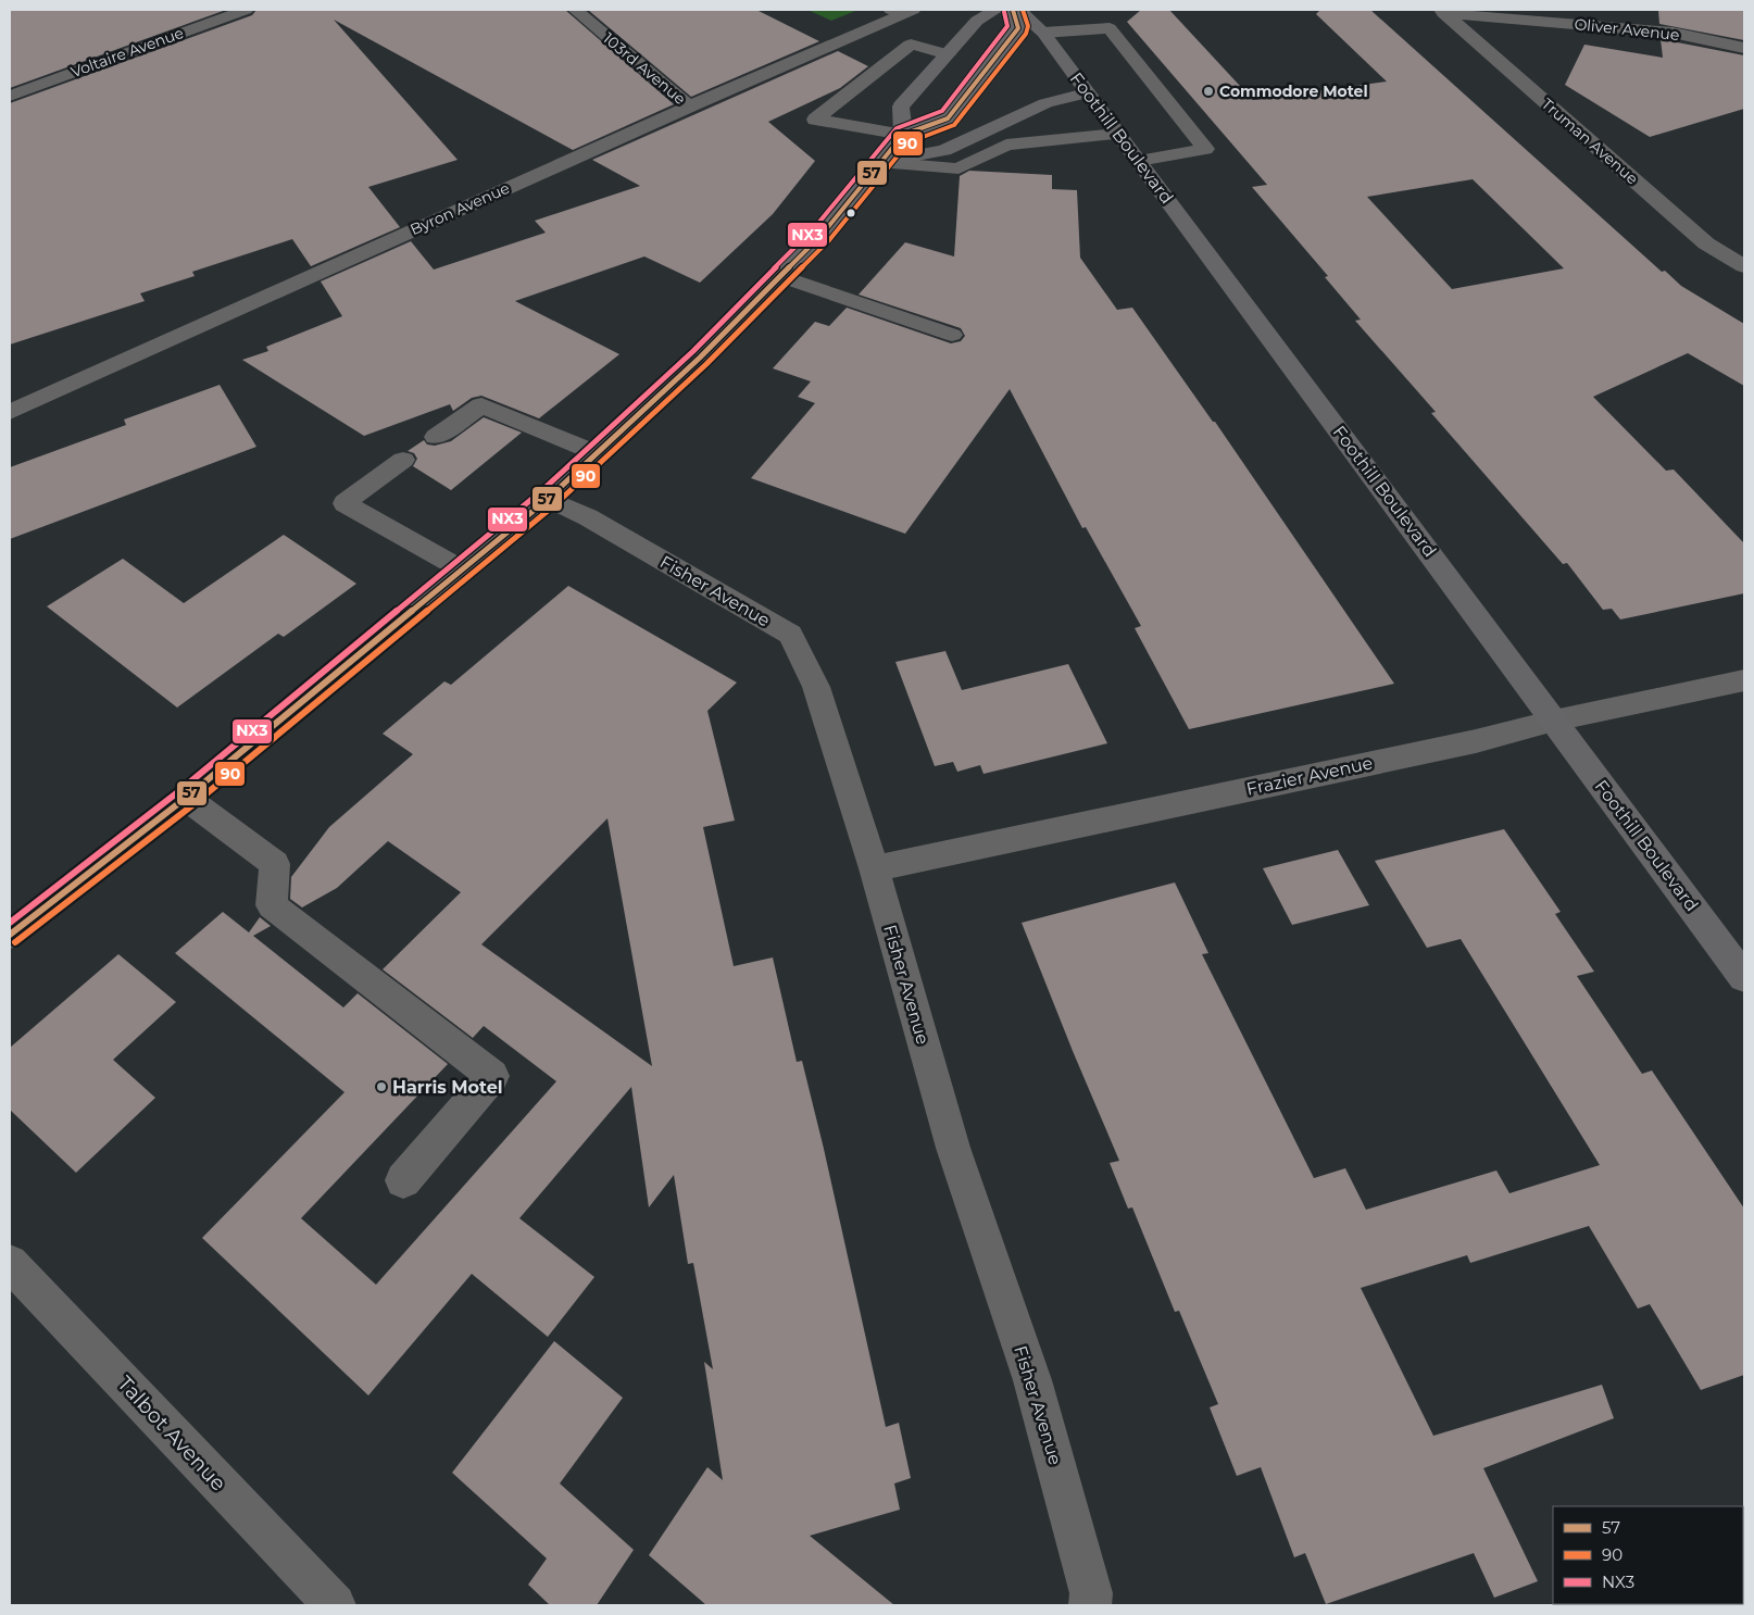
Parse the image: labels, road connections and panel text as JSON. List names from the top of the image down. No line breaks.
{"streets":{"main road":["Foothill Boulevard"],"street":["Oliver Avenue","Voltaire Avenue","103rd Avenue","Truman Avenue","Byron Avenue","Fisher Avenue","Frazier Avenue","Talbot Avenue"]},"crossings":[["Oliver Avenue","Truman Avenue"],["103rd Avenue","Byron Avenue"],["Foothill Boulevard","Frazier Avenue"],["Fisher Avenue","Frazier Avenue"]],"places":["Commodore Motel","Harris Motel"],"lines":["transit line 57","transit line 90","transit line NX3"],"legend":["57","90","NX3"]}
